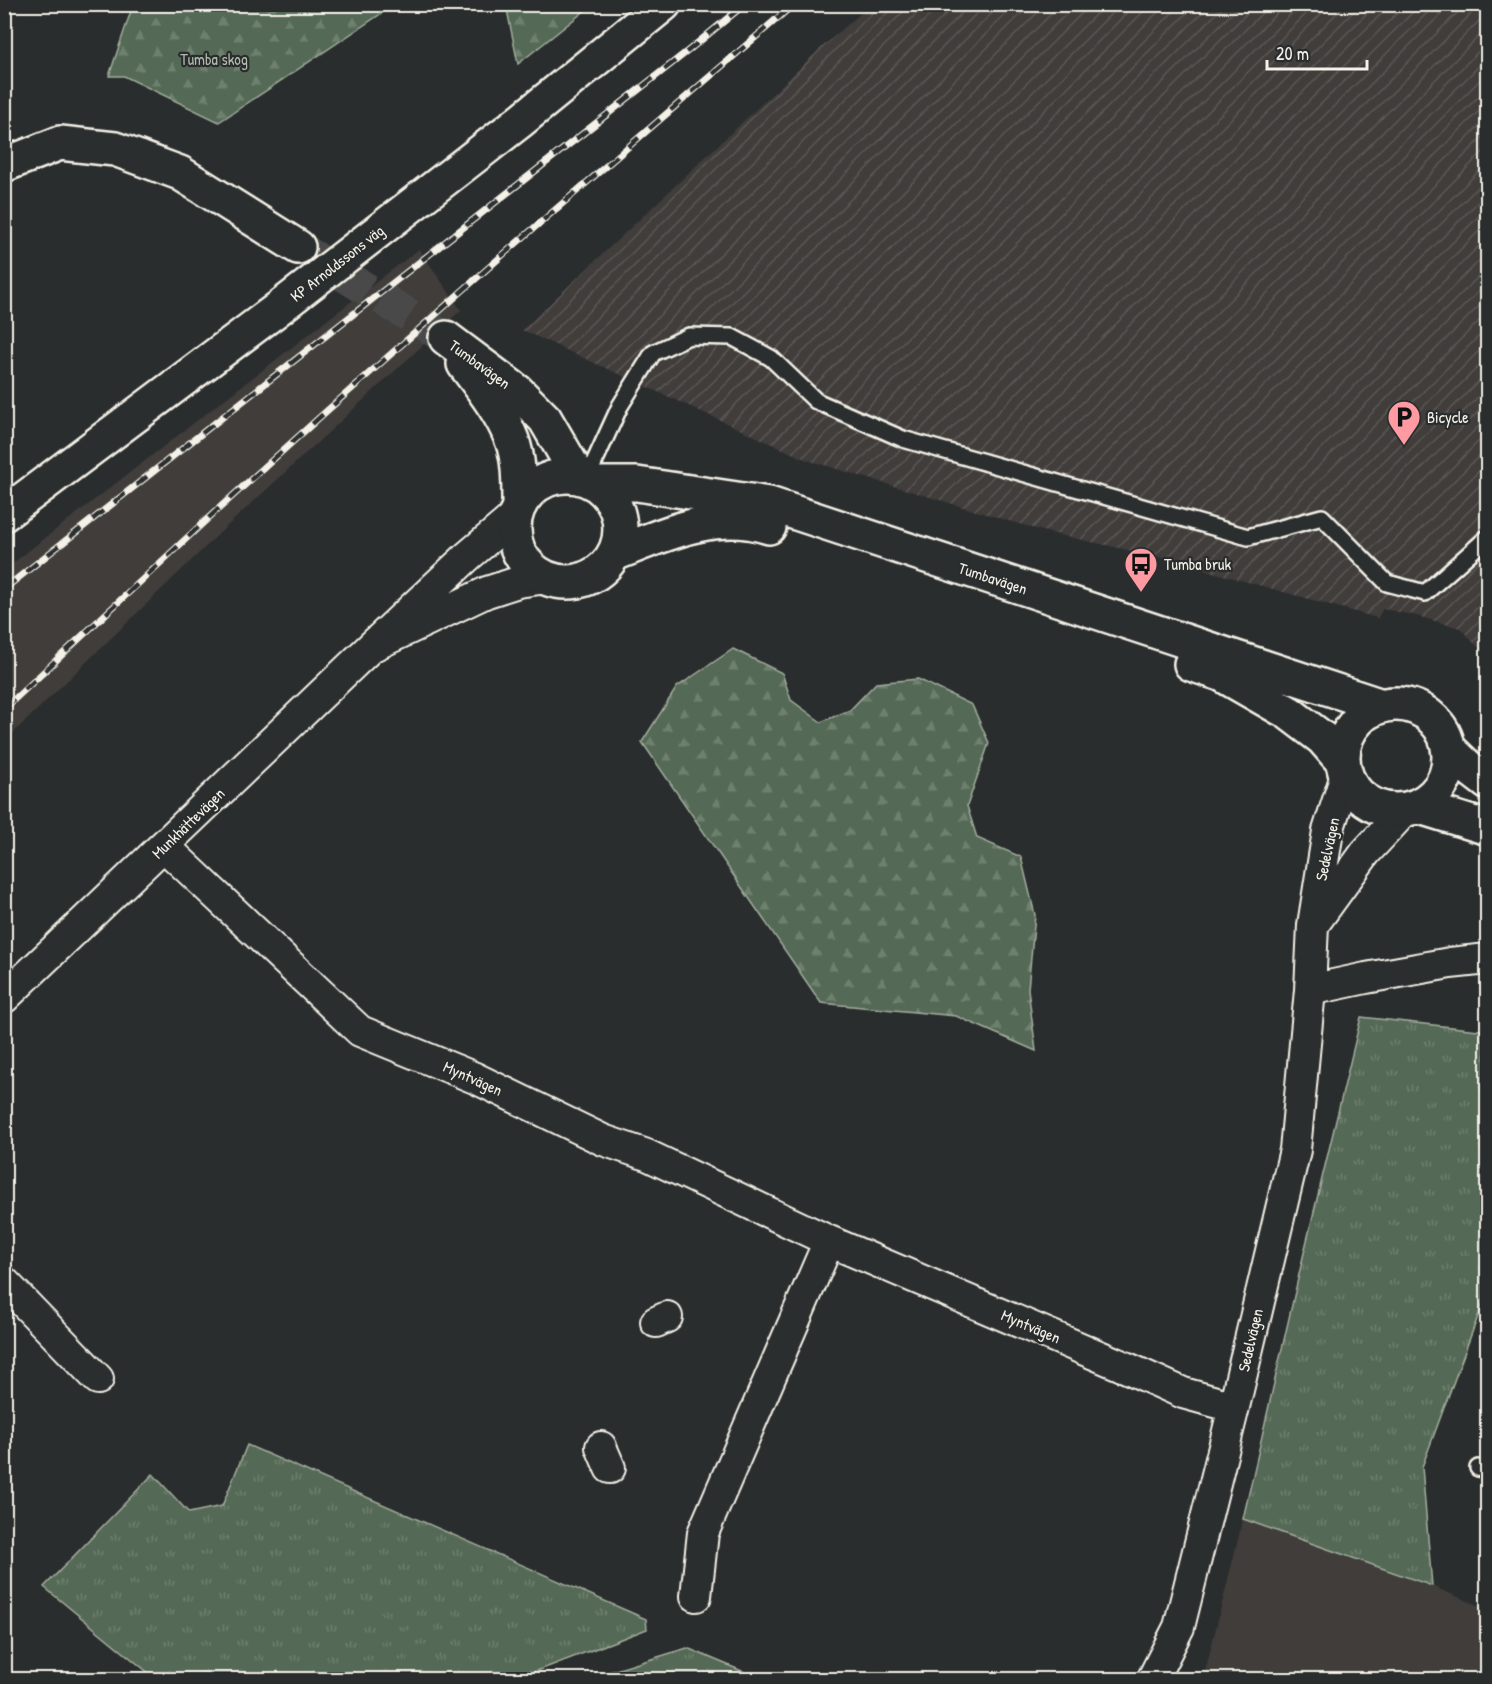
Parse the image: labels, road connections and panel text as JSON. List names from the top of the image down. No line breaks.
{"streets":{"main road":["KP Arnoldssons väg","Tumbavägen"],"street":["Munkhättevägen","Sedelvägen","Myntvägen"]},"crossings":[["Tumbavägen","Munkhättevägen"],["Tumbavägen","Sedelvägen"],["Munkhättevägen","Myntvägen"],["Sedelvägen","Myntvägen"]],"parks":["Tumba skog"],"places":{"parking":["Bicycle"],"bus stop":["Tumba bruk"]},"scale_bar":"20 m"}
